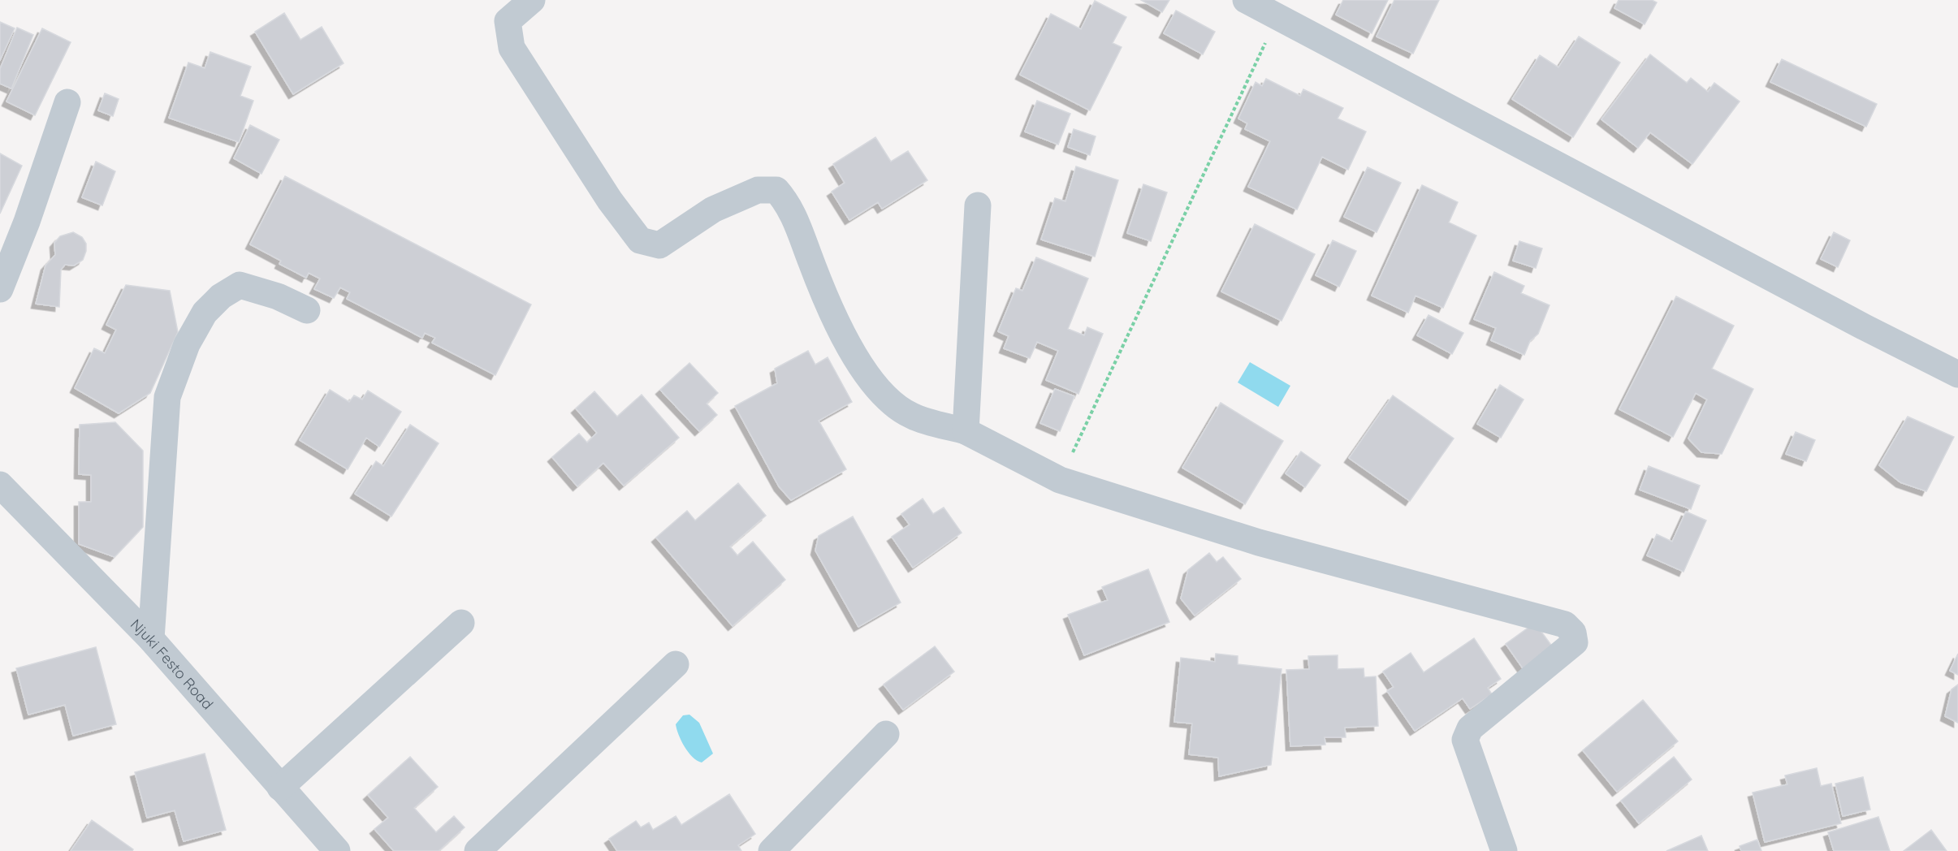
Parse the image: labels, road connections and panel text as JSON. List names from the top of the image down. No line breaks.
{"streets":{"street":["Njuki Festo Road"]}}
